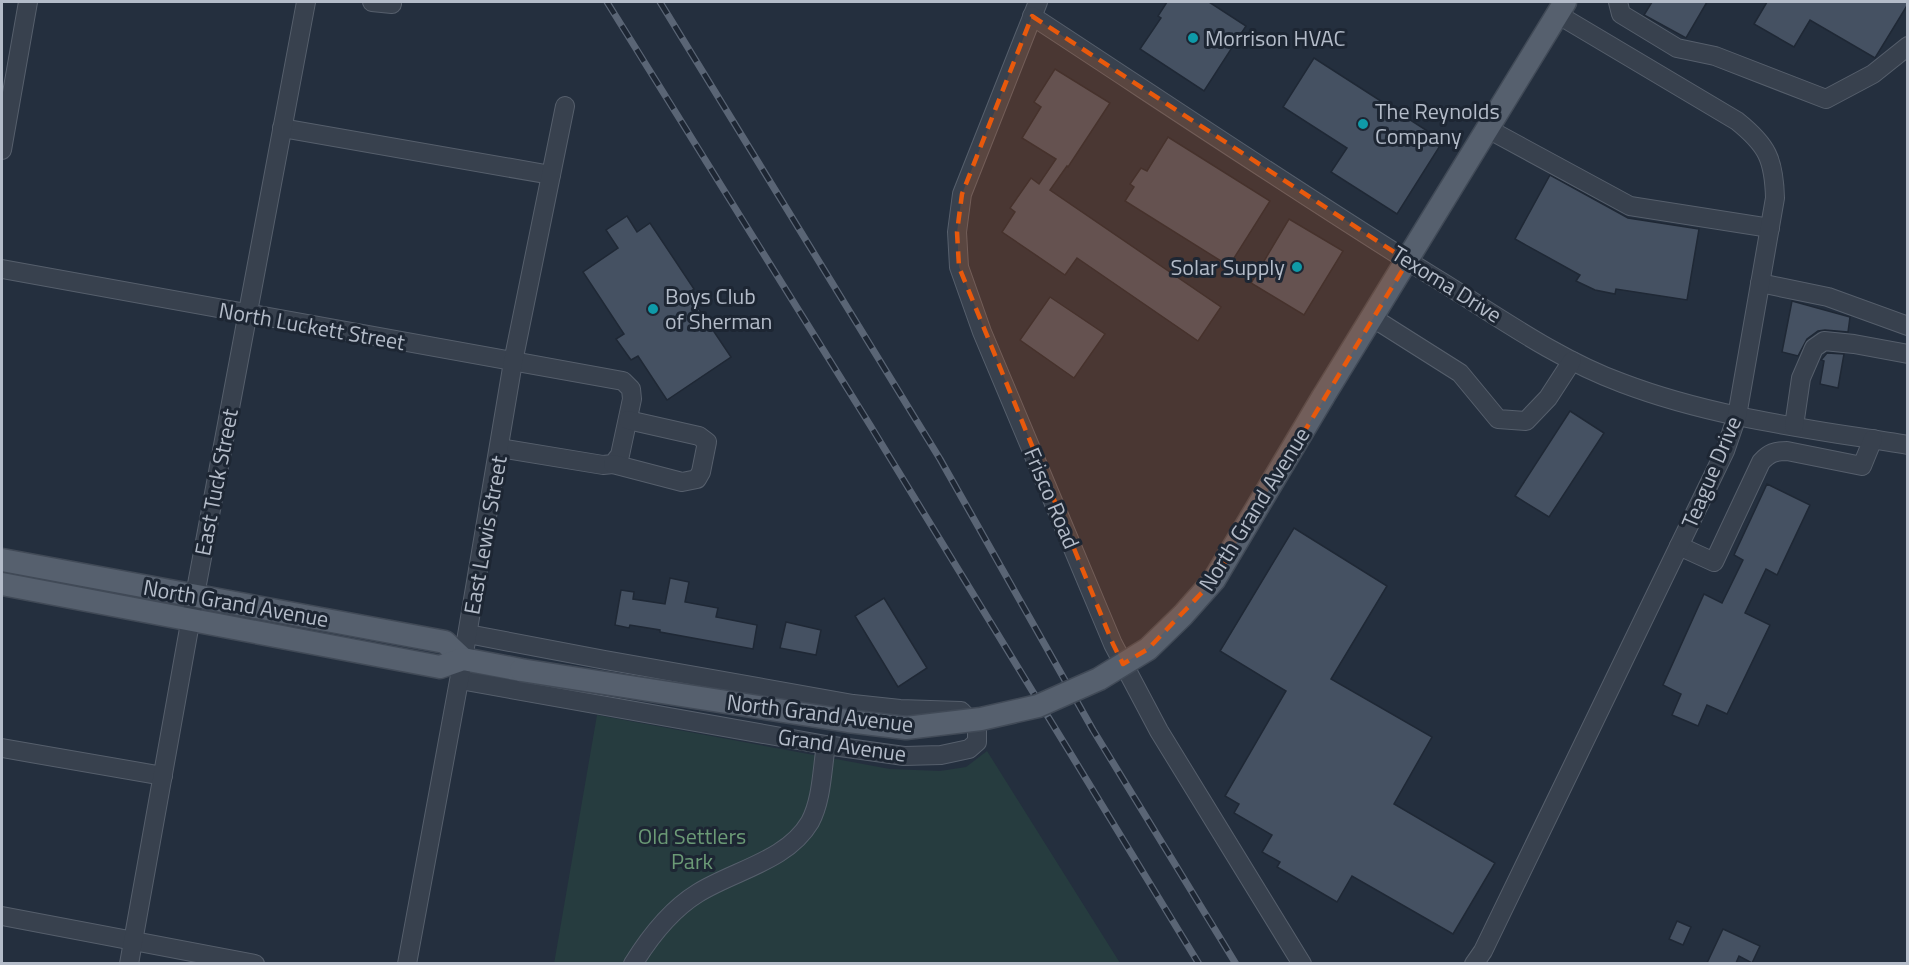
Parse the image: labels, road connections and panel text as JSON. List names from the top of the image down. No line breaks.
{"streets":{"main road":["North Grand Avenue"],"street":["Texoma Drive","North Luckett Street","Teague Drive","East Tuck Street","Frisco Road","East Lewis Street","Grand Avenue"]},"crossings":[["Texoma Drive","Teague Drive"],["Texoma Drive","Frisco Road"],["Texoma Drive","North Grand Avenue"],["North Luckett Street","East Tuck Street"],["North Luckett Street","East Lewis Street"],["Teague Drive","North Grand Avenue"],["East Tuck Street","North Grand Avenue"],["North Grand Avenue","East Lewis Street"],["North Grand Avenue","Grand Avenue"],["East Lewis Street","Grand Avenue"]],"parks":["Old Settlers Park"],"places":["Morrison HVAC","The Reynolds Company","Solar Supply","Boys Club of Sherman"]}
